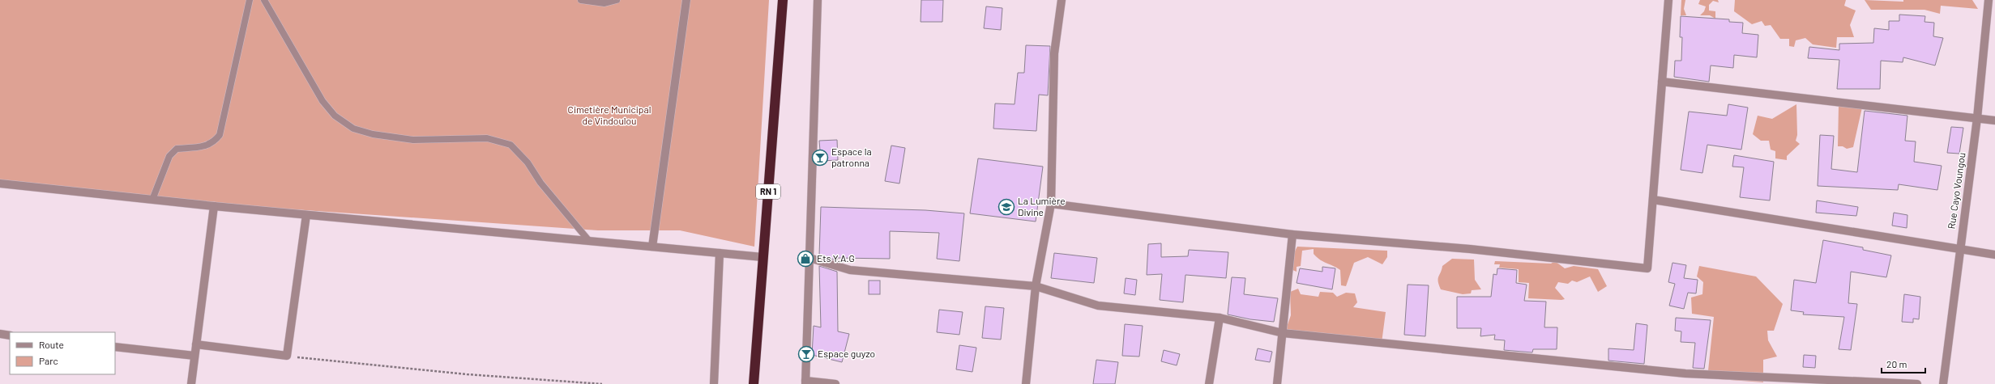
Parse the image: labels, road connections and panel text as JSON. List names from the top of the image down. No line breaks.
{"streets":{"highway":["RN 1"],"street":["Rue Cayo Voungou"]},"parks":["Cimetière Municipal de Vindoulou"],"places":{"bar":["Espace la patronna","Espace guyzo"],"school or university":["La Lumière Divine"],"shop":["Ets Y.A.G"]},"legend":["Route","Parc"],"scale_bar":"20 m"}
